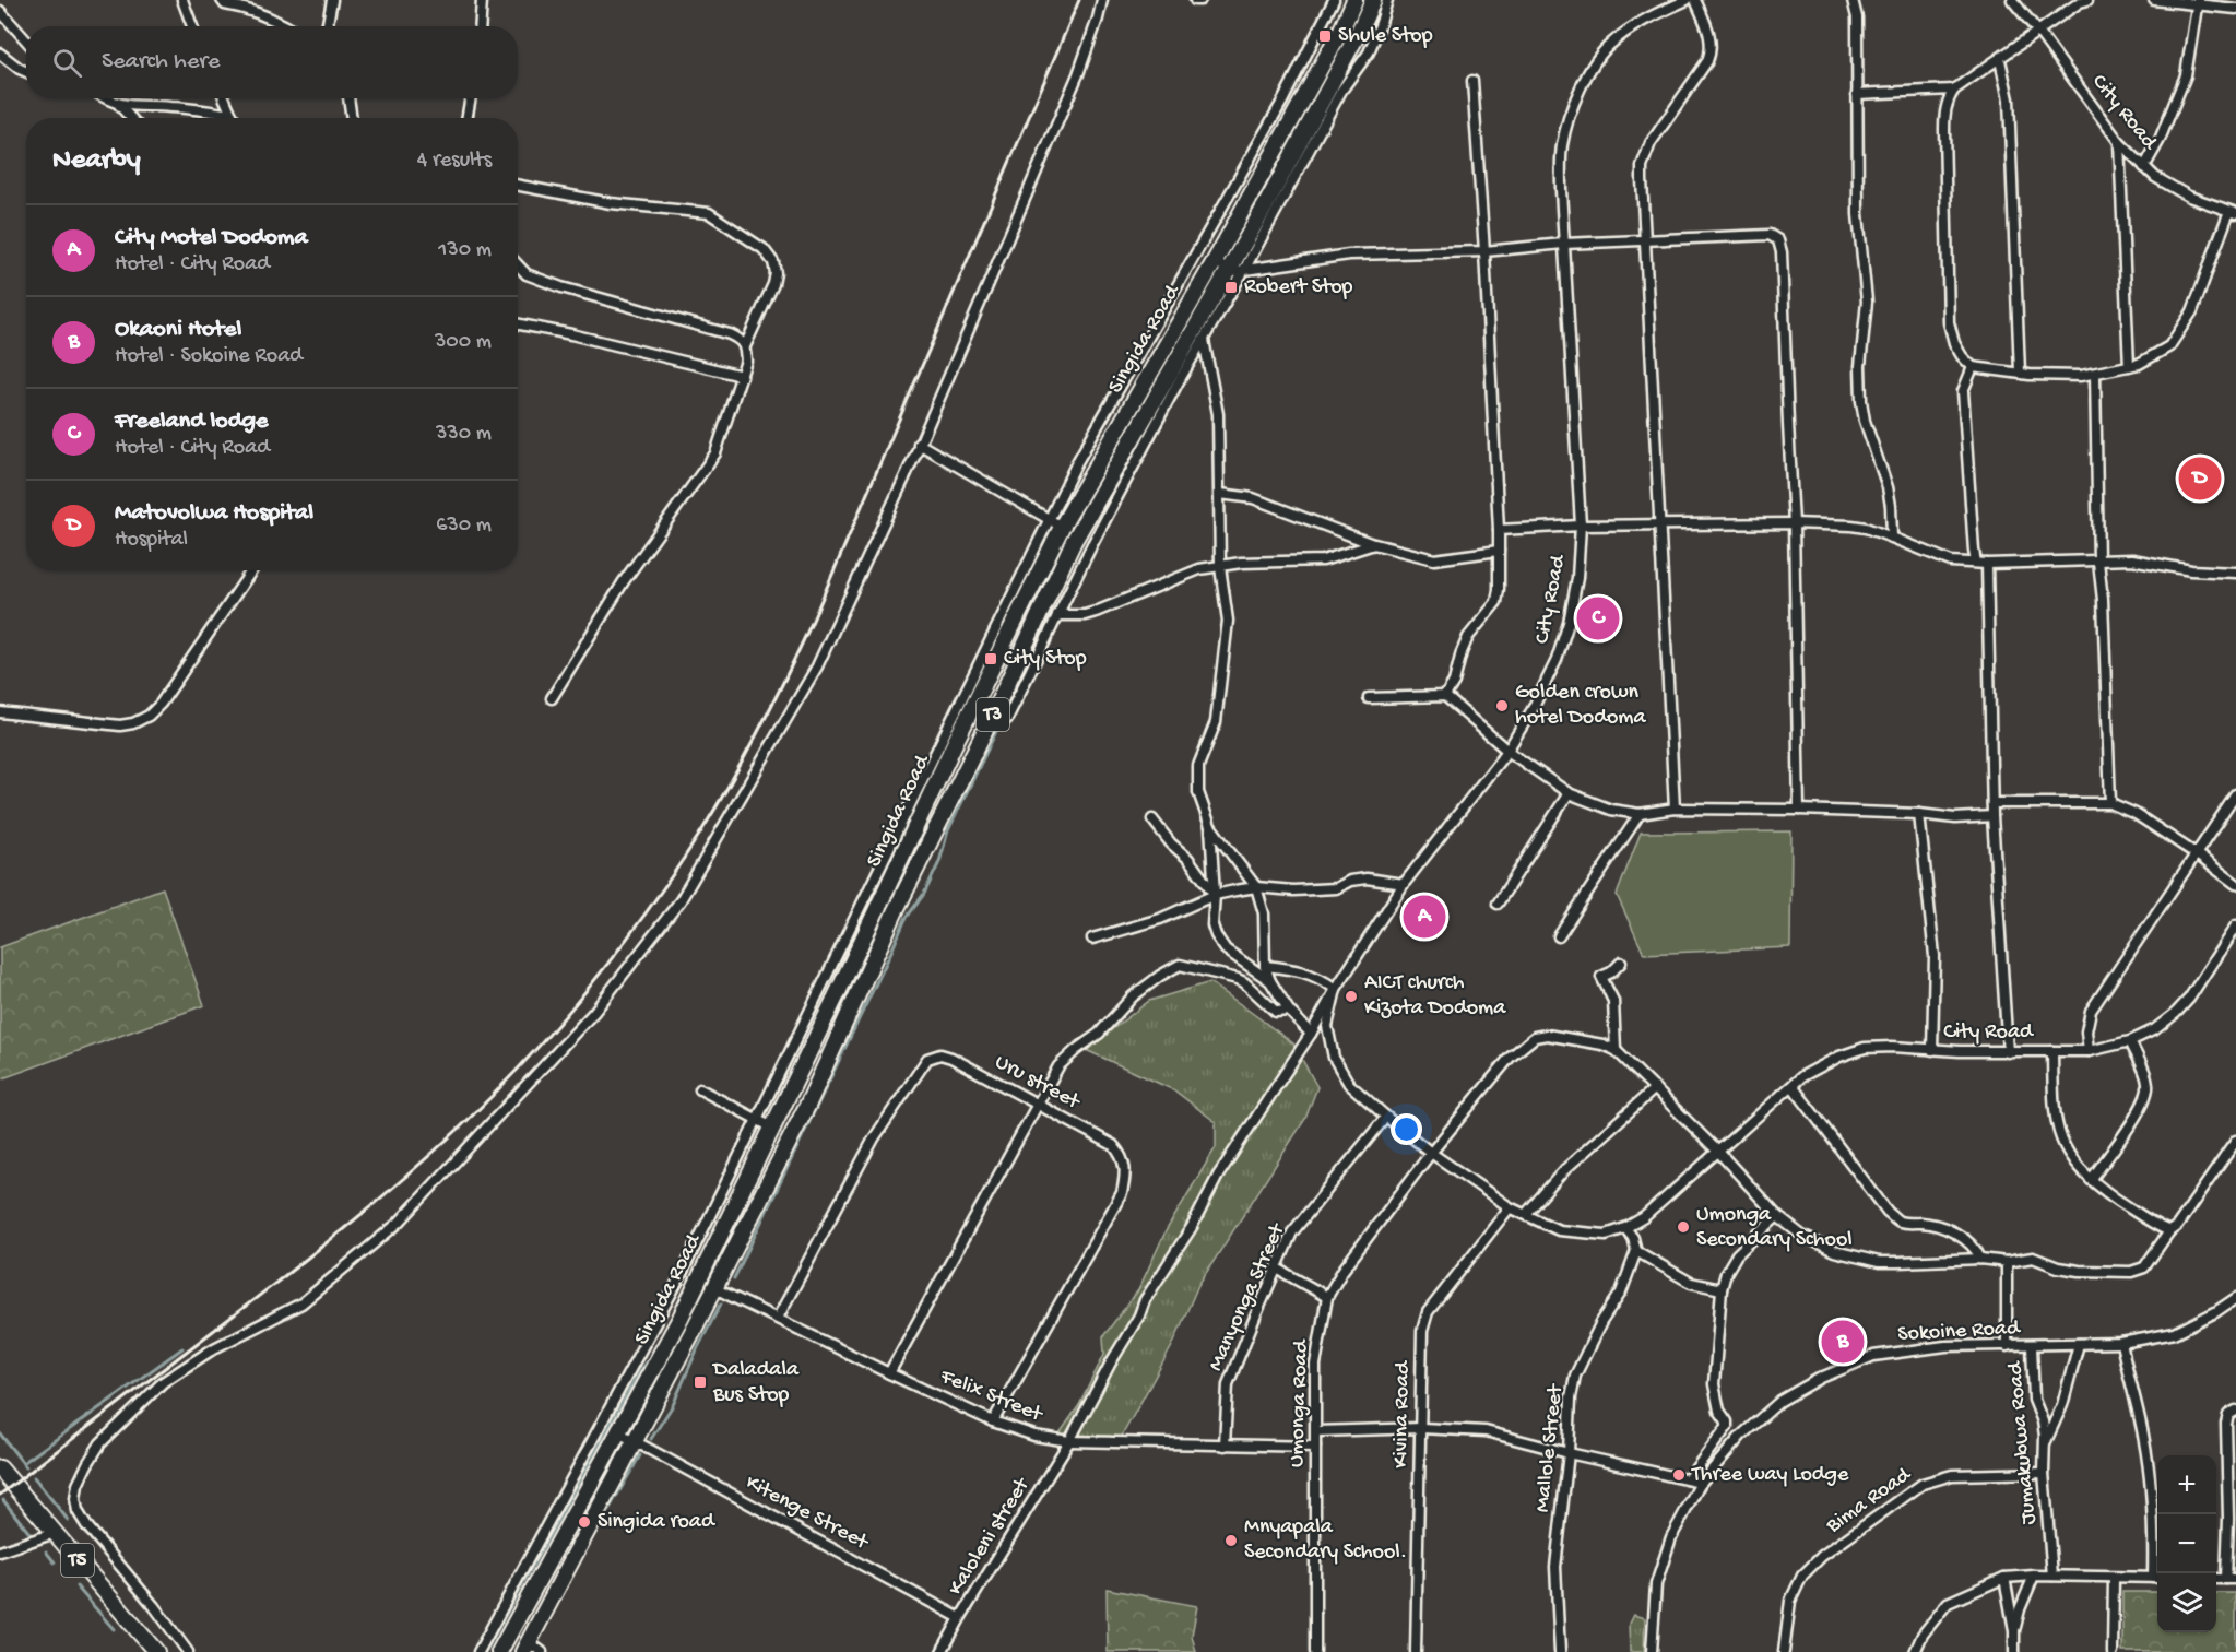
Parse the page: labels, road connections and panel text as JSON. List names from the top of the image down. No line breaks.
{"streets":{"highway":["Singida Road","T3","T5"],"street":["City Road","Uru street","Manyonga Street","Sokoine Road","Felix Street","Umonga Road","Kivina Road","Jumakubwa Road","Mallole Street","Bima Road","Kitenge Street","Kaloleni street"]},"crossings":[["City Road","Manyonga Street"],["City Road","Umonga Road"],["City Road","Kivina Road"],["City Road","Kaloleni street"],["Singida Road","Felix Street"],["Singida Road","Kitenge Street"],["Uru street","Felix Street"],["Manyonga Street","Felix Street"],["Sokoine Road","Jumakubwa Road"],["Felix Street","Umonga Road"],["Felix Street","Kaloleni street"],["Jumakubwa Road","Bima Road"],["Kitenge Street","Kaloleni street"]],"places":{"transit":["Shule Stop","Robert Stop","City Stop","Daladala Bus Stop"],"other":["Golden crown hotel Dodoma","AICT church Kizota Dodoma","Umonga Secondary School","Three way Lodge","Singida road","Mnyapala Secondary School."]},"page":{"search":"Search here","heading":["Nearby","4 results"],"list":[{"mark":"A","name":"City Motel Dodoma","note":"Hotel · City Road","value":"130 m"},{"mark":"B","name":"Okaoni Hotel","note":"Hotel · Sokoine Road","value":"300 m"},{"mark":"C","name":"Freeland lodge","note":"Hotel · City Road","value":"330 m"},{"mark":"D","name":"Matovolwa Hospital","note":"Hospital","value":"630 m"}],"pins":["D","C","A","B"],"map_buttons":["+","−"]}}
